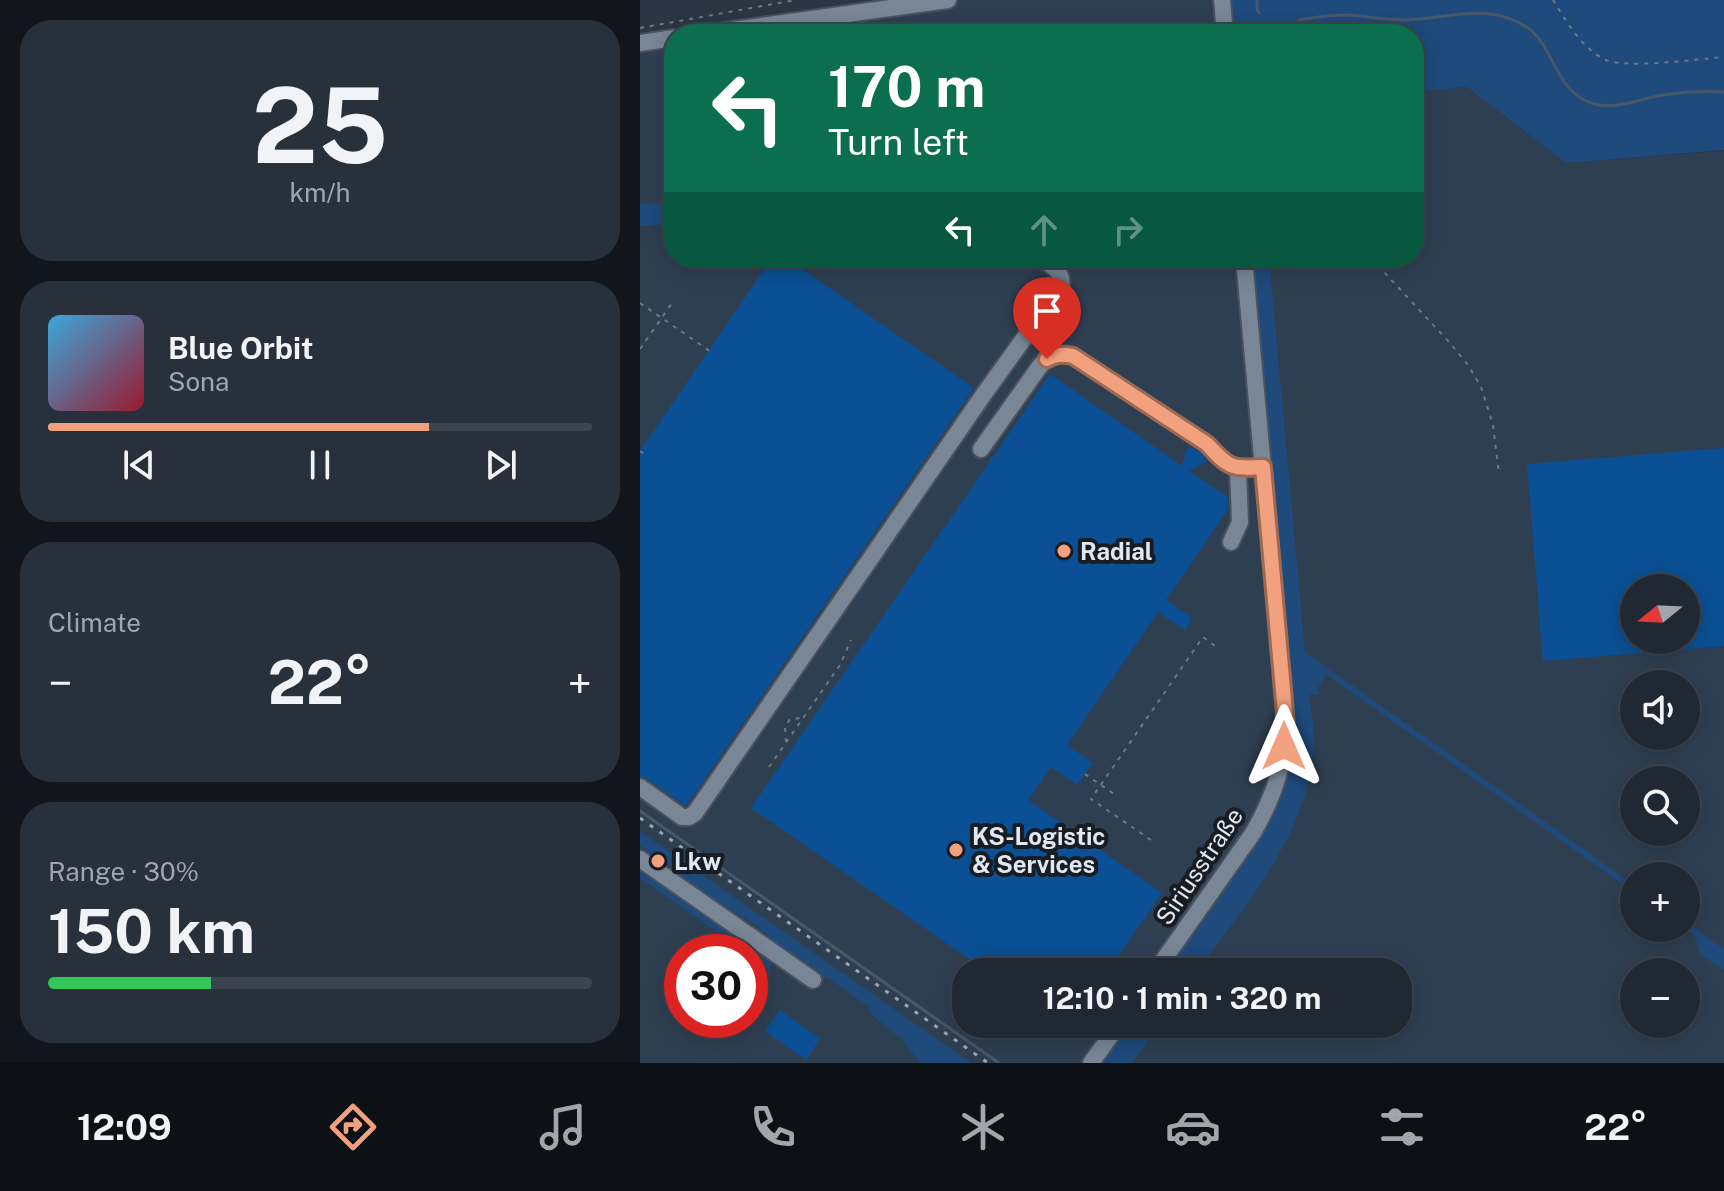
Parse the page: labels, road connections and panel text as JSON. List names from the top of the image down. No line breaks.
{"streets":{"street":["Siriusstraße"]},"places":["Radial","KS-Logistic & Services","Lkw"],"north":"left","page":{"tile":[["25","km/h"],"Climate",["Range · 30%","150 km"]],"turn":["170 m","Turn left"],"song":["Blue Orbit","Sona"],"map_buttons":["+","−"],"heat":["−","22°","+"],"limit":"30","trip":"12:10 · 1 min · 320 m","tabs":["12:09","22°"]}}
